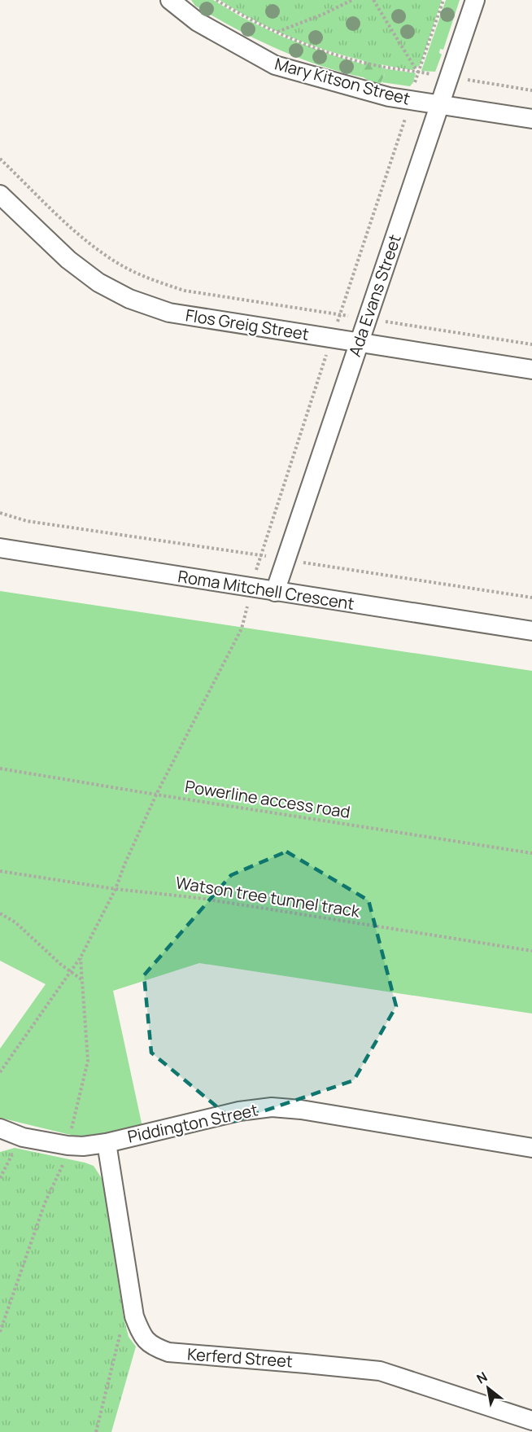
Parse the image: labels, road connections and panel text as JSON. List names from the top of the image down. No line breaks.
{"streets":{"street":["Mary Kitson Street","Ada Evans Street","Flos Greig Street","Roma Mitchell Crescent","Piddington Street","Kerferd Street"],"path":["Powerline access road","Watson tree tunnel track"]},"crossings":[["Mary Kitson Street","Ada Evans Street"],["Ada Evans Street","Flos Greig Street"],["Ada Evans Street","Roma Mitchell Crescent"],["Piddington Street","Kerferd Street"]],"north":"top left"}
